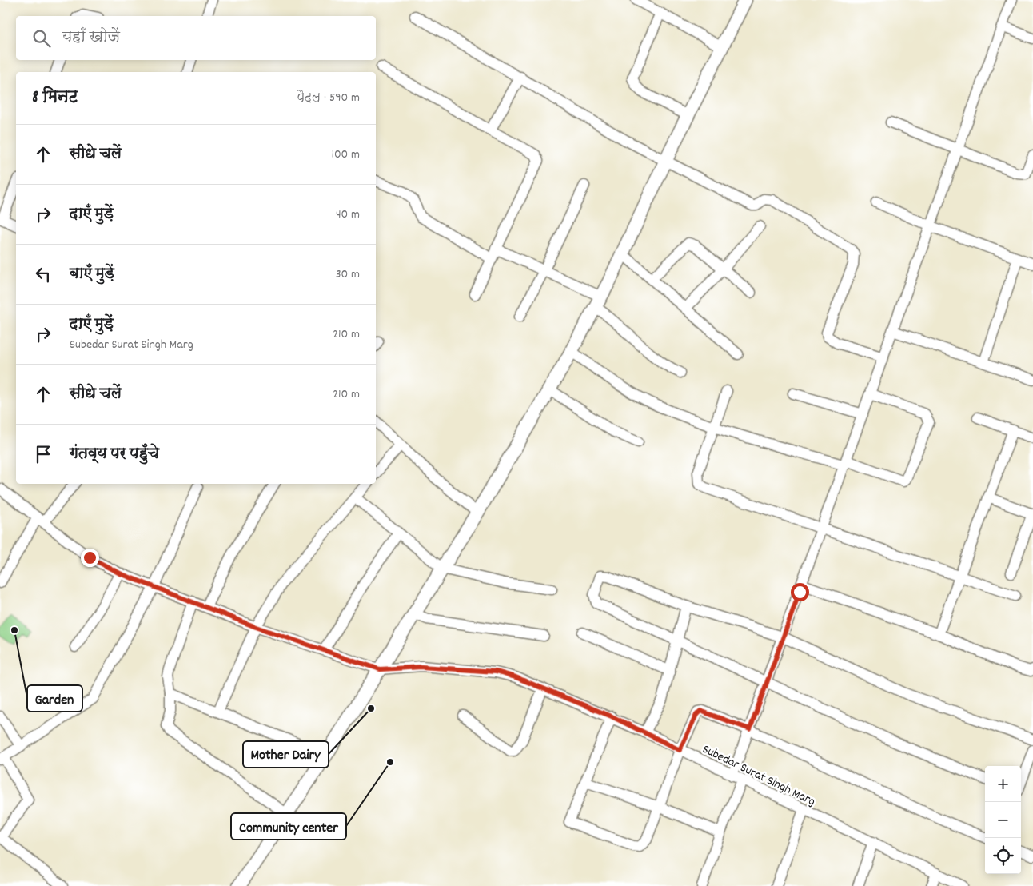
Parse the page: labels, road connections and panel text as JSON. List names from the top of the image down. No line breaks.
{"streets":{"street":["Subedar Surat Singh Marg"]},"places":["Garden","Mother Dairy","Community center"],"page":{"search":"यहाँ खोजें","heading":["8 मिनट","पैदल · 590 m"],"list":[["सीधे चलें","100 m"],["दाएँ मुड़ें","40 m"],["बाएँ मुड़ें","30 m"],["दाएँ मुड़ें","Subedar Surat Singh Marg","210 m"],["सीधे चलें","210 m"],"गंतव्य पर पहुँचे"],"map_buttons":["+","−"]}}
